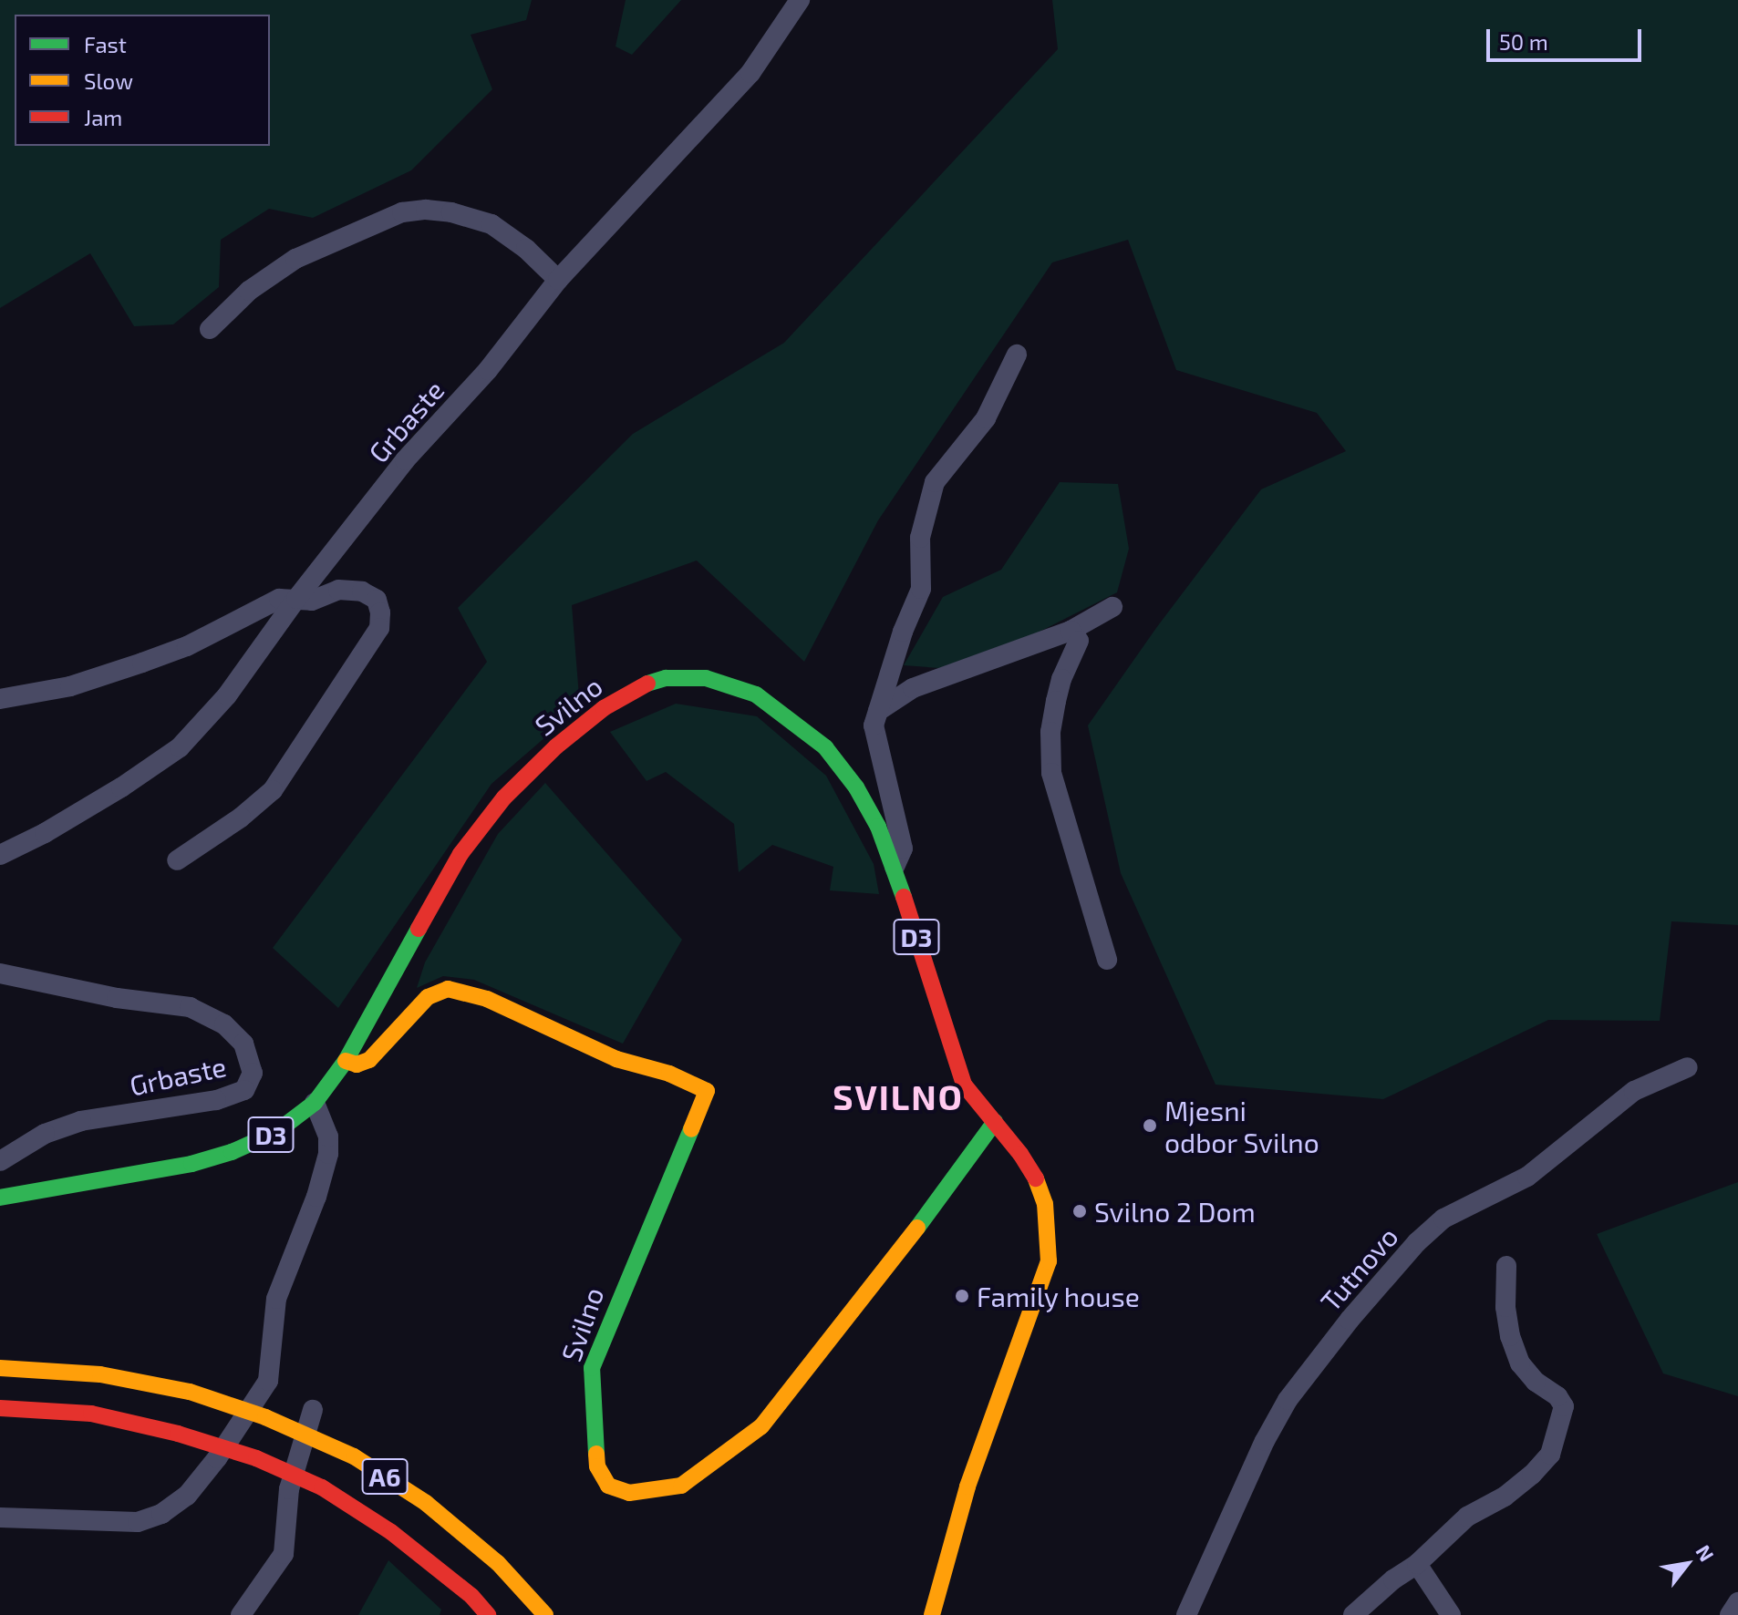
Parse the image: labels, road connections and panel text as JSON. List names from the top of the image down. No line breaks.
{"streets":{"main road":["Svilno","D3","A6"],"street":["Grbaste","Tutnovo"]},"districts":["SVILNO"],"places":["Mjesni odbor Svilno","Svilno 2 Dom","Family house"],"legend":["Fast","Slow","Jam"],"scale_bar":"50 m","north":"top right"}
